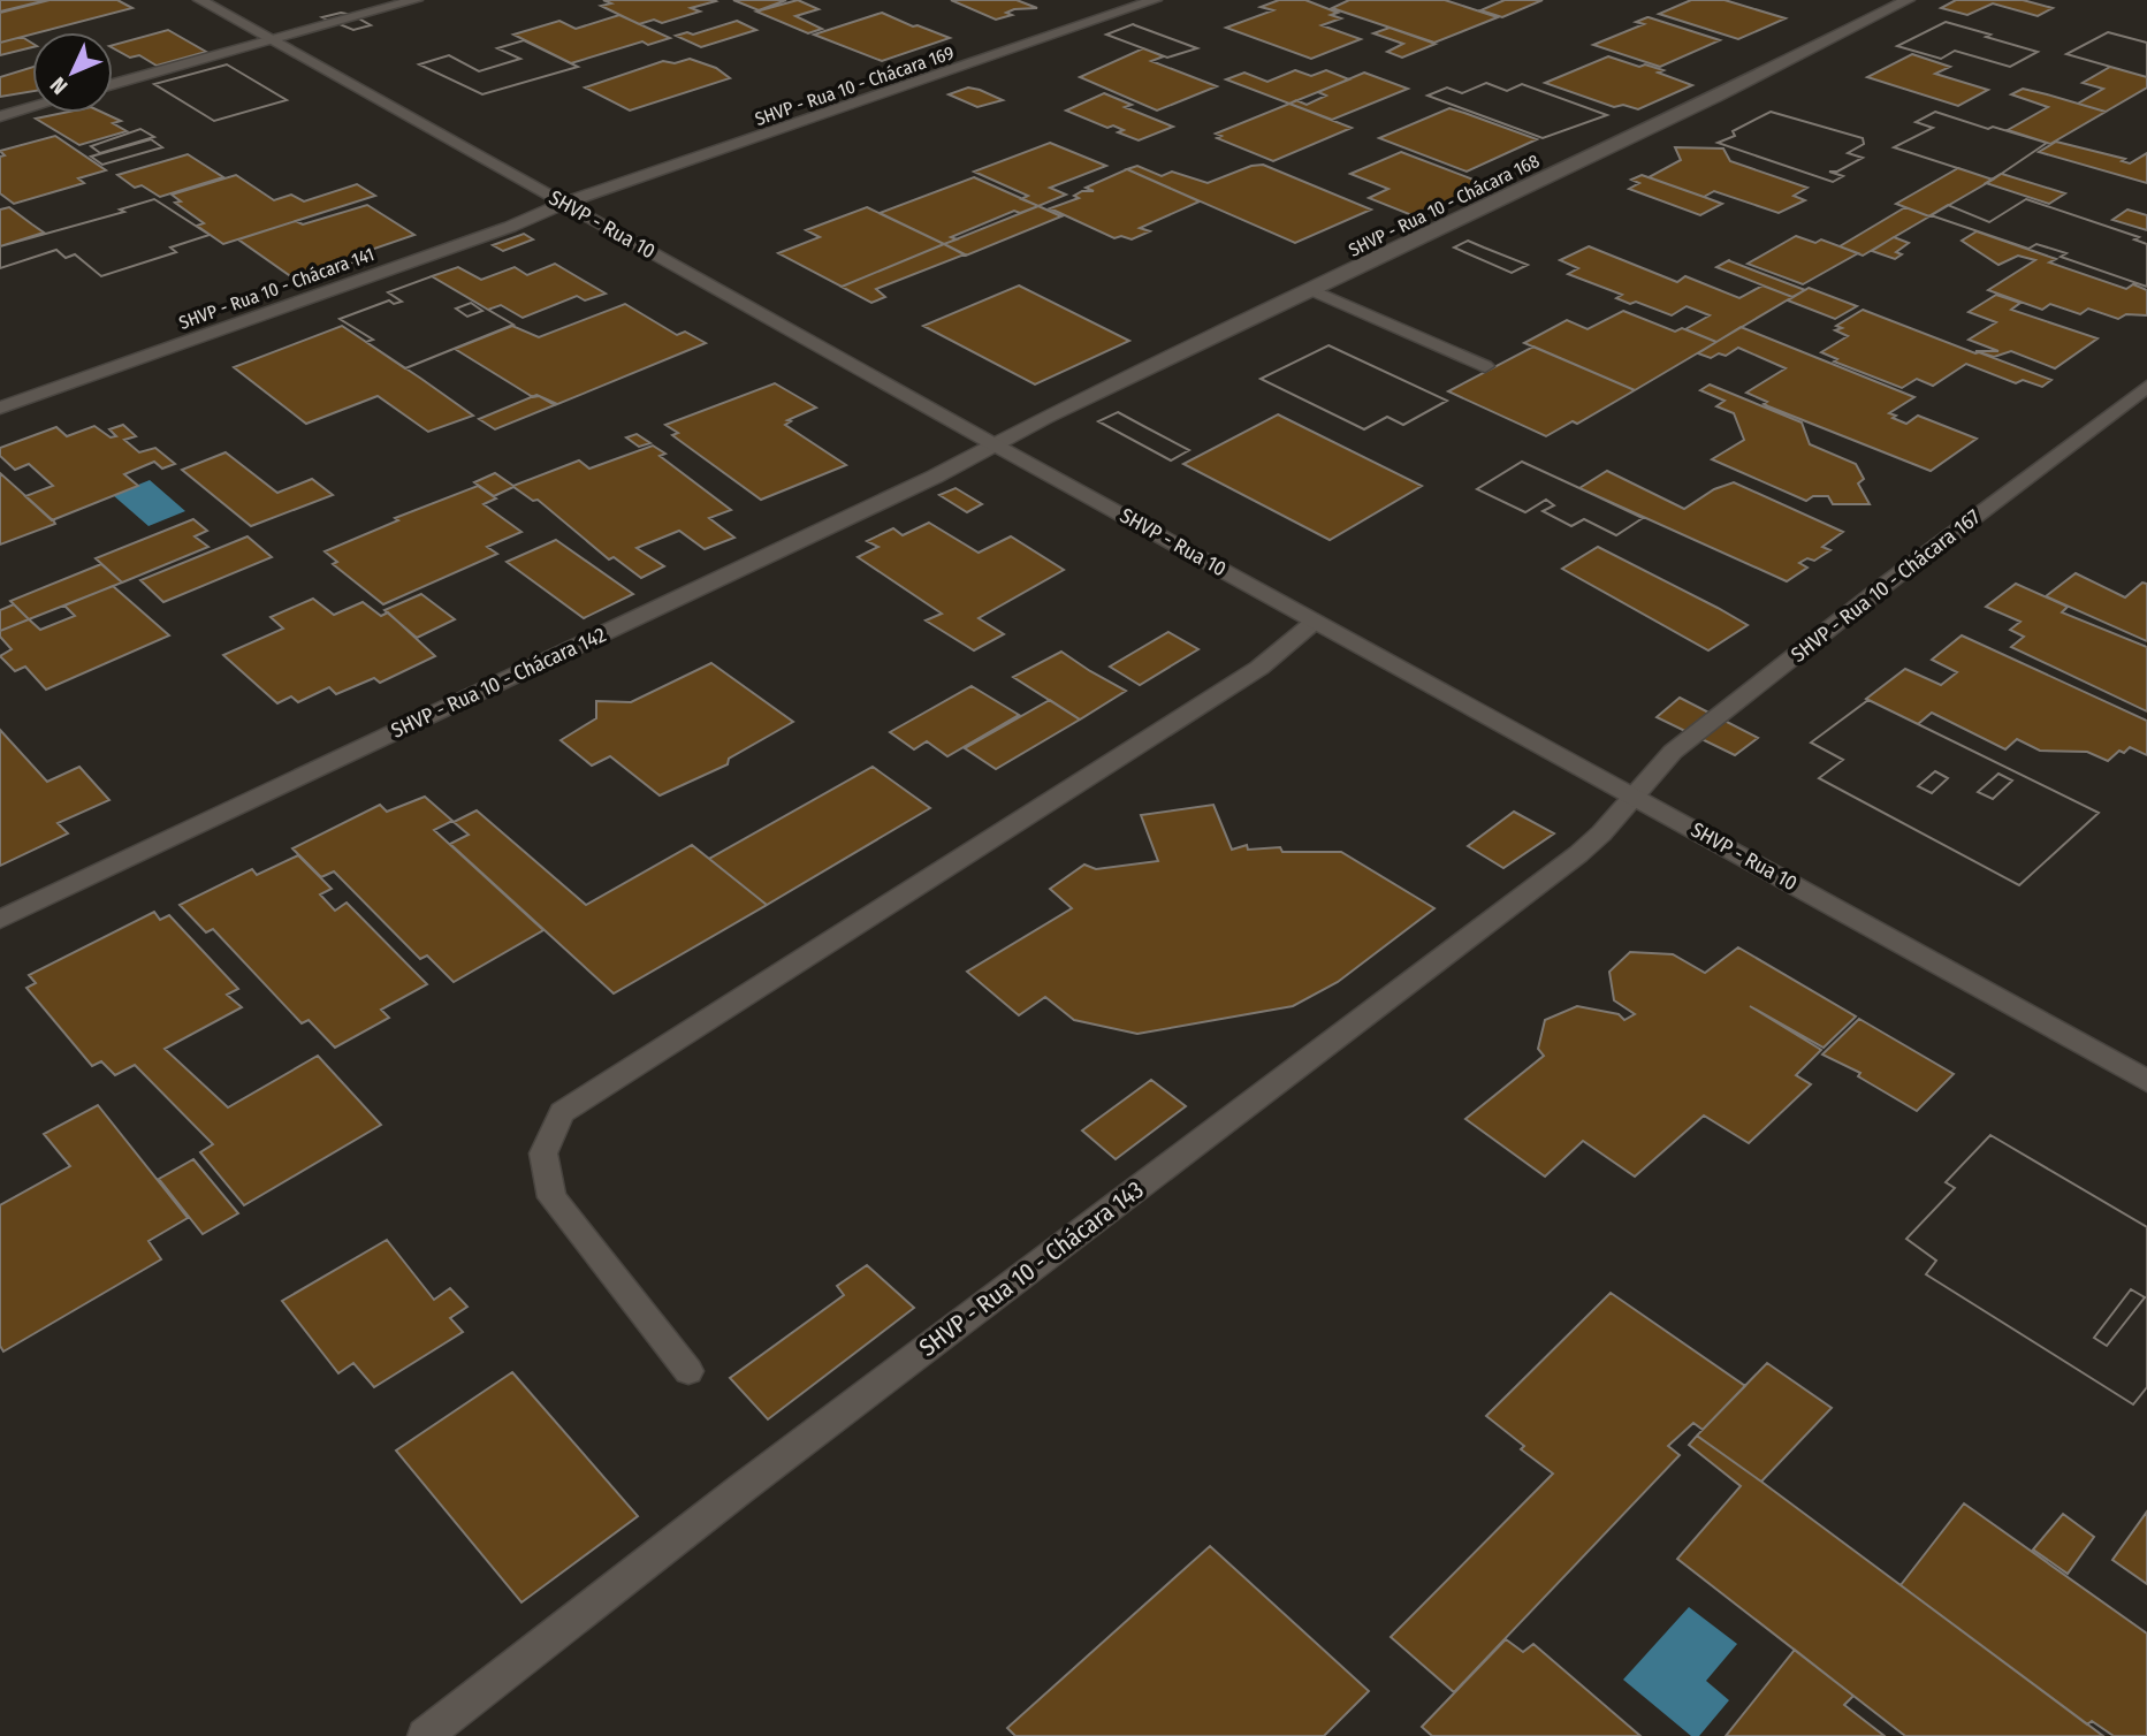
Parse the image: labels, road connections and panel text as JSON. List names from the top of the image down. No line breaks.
{"streets":{"street":["SHVP - Rua 10 - Chácara 169","SHVP - Rua 10 - Chácara 168","SHVP - Rua 10","SHVP - Rua 10 - Chácara 141","SHVP - Rua 10 - Chácara 167","SHVP - Rua 10 - Chácara 142","SHVP - Rua 10 - Chácara 143"]},"crossings":[["SHVP - Rua 10 - Chácara 169","SHVP - Rua 10"],["SHVP - Rua 10 - Chácara 169","SHVP - Rua 10 - Chácara 141"],["SHVP - Rua 10 - Chácara 168","SHVP - Rua 10"],["SHVP - Rua 10 - Chácara 168","SHVP - Rua 10 - Chácara 142"],["SHVP - Rua 10","SHVP - Rua 10 - Chácara 141"],["SHVP - Rua 10","SHVP - Rua 10 - Chácara 167"],["SHVP - Rua 10","SHVP - Rua 10 - Chácara 142"],["SHVP - Rua 10","SHVP - Rua 10 - Chácara 143"],["SHVP - Rua 10 - Chácara 167","SHVP - Rua 10 - Chácara 143"]],"north":"bottom left"}
